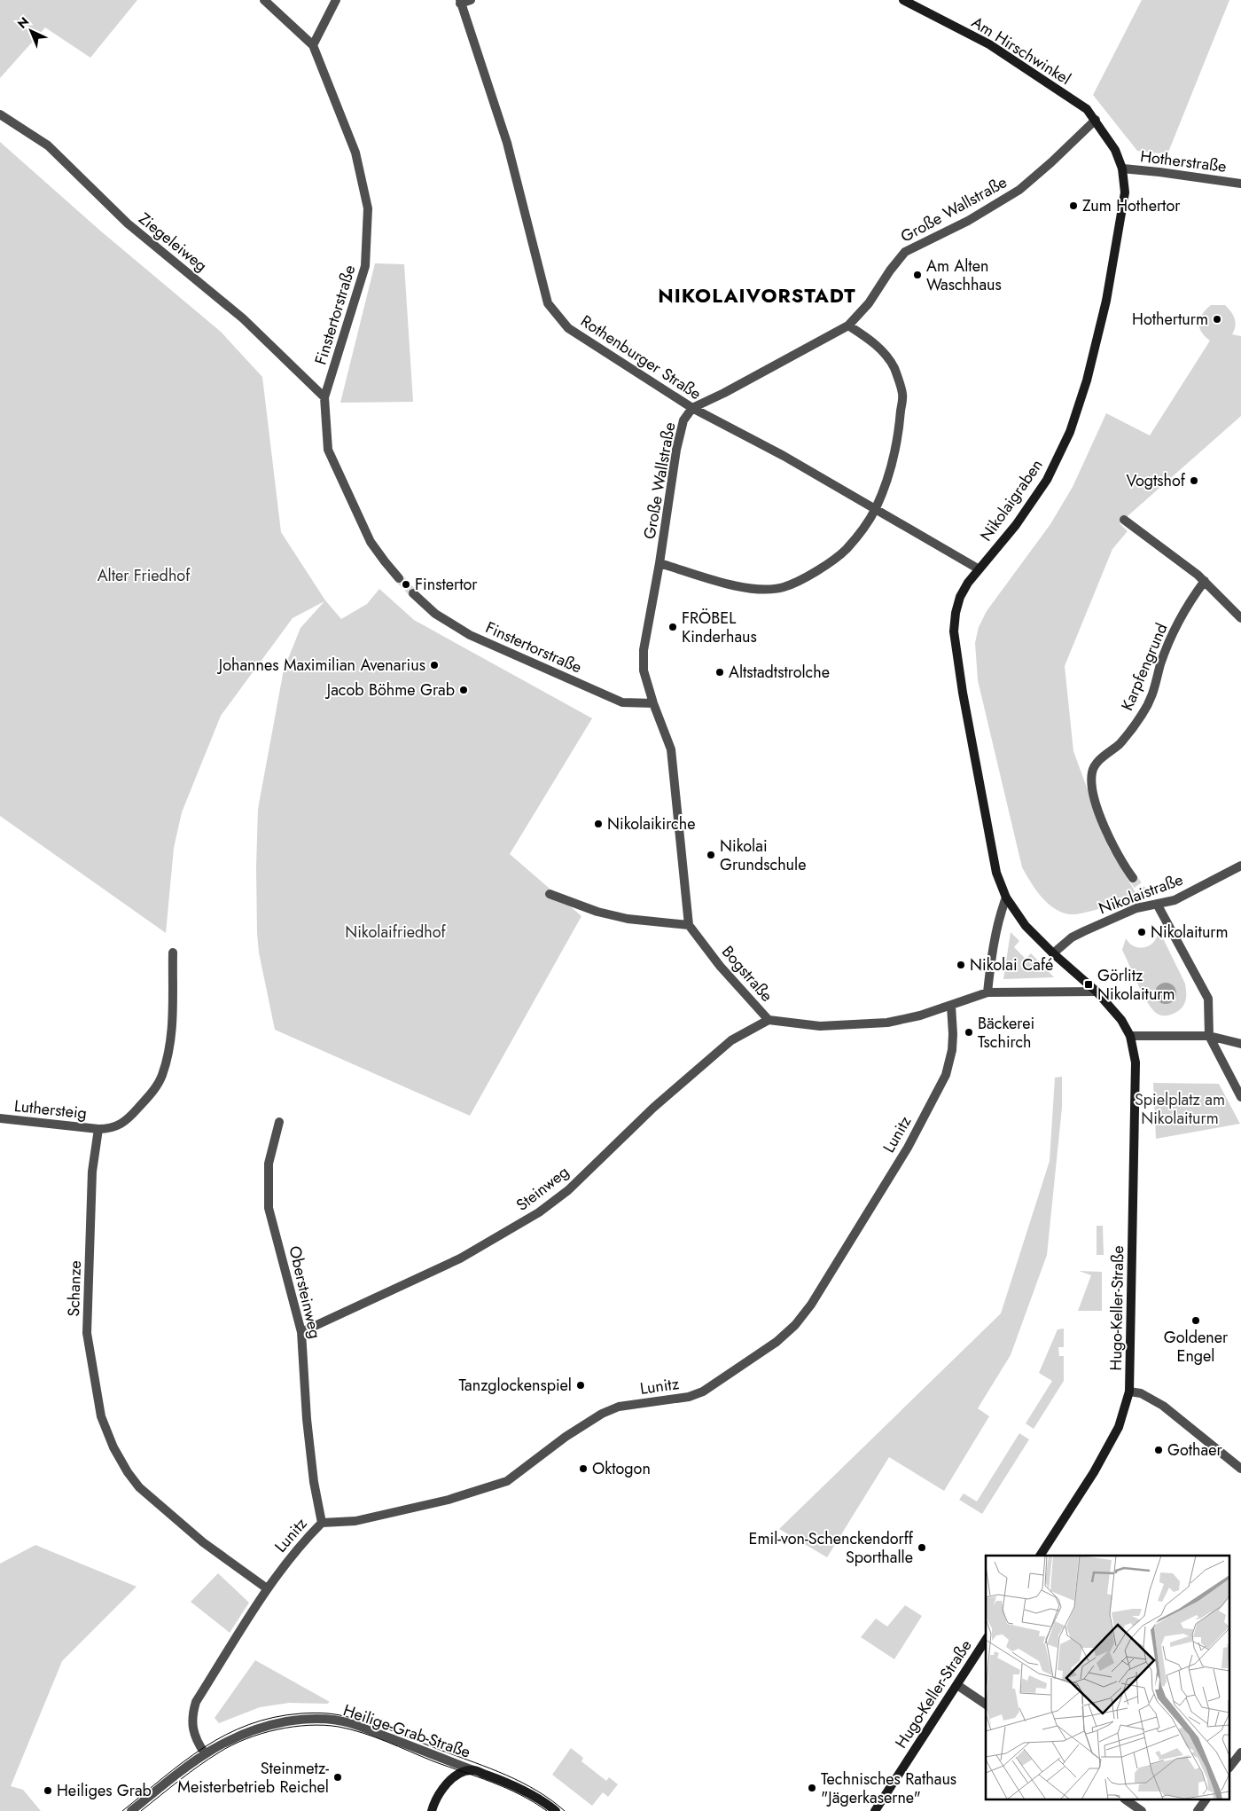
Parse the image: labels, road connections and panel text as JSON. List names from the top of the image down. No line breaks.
{"streets":{"street":["Am Hirschwinkel","Hotherstraße","Große Wallstraße","Ziegeleiweg","Finstertorstraße","Rothenburger Straße","Nikolaigraben","Karpfengrund","Nikolaistraße","Bogstraße","Luthersteig","Lunitz","Steinweg","Schanze","Obersteinweg","Hugo-Keller-Straße","Heilige-Grab-Straße"]},"crossings":[["Am Hirschwinkel","Große Wallstraße"],["Am Hirschwinkel","Nikolaigraben"],["Hotherstraße","Nikolaigraben"],["Große Wallstraße","Finstertorstraße"],["Große Wallstraße","Rothenburger Straße"],["Große Wallstraße","Nikolaigraben"],["Große Wallstraße","Bogstraße"],["Ziegeleiweg","Finstertorstraße"],["Rothenburger Straße","Nikolaigraben"],["Nikolaigraben","Nikolaistraße"],["Nikolaigraben","Hugo-Keller-Straße"],["Bogstraße","Lunitz"],["Bogstraße","Steinweg"],["Luthersteig","Schanze"],["Lunitz","Schanze"],["Lunitz","Obersteinweg"],["Lunitz","Heilige-Grab-Straße"],["Steinweg","Obersteinweg"]],"districts":["NIKOLAIVORSTADT"],"parks":["Alter Friedhof","Nikolaifriedhof","Spielplatz am Nikolaiturm"],"places":{"other":["Zum Hothertor","Am Alten Waschhaus","Hotherturm","Vogtshof","Finstertor","FRÖBEL Kinderhaus","Johannes Maximilian Avenarius","Altstadtstrolche","Jacob Böhme Grab","Nikolaikirche","Nikolai Grundschule","Nikolaiturm","Nikolai Café","Bäckerei Tschirch","Goldener Engel","Tanzglockenspiel","Gothaer","Oktogon","Emil-von-Schenckendorff Sporthalle","Steinmetz- Meisterbetrieb Reichel","Technisches Rathaus \"Jägerkaserne\"","Heiliges Grab"],"transit":["Görlitz Nikolaiturm"]},"north":"top left"}
